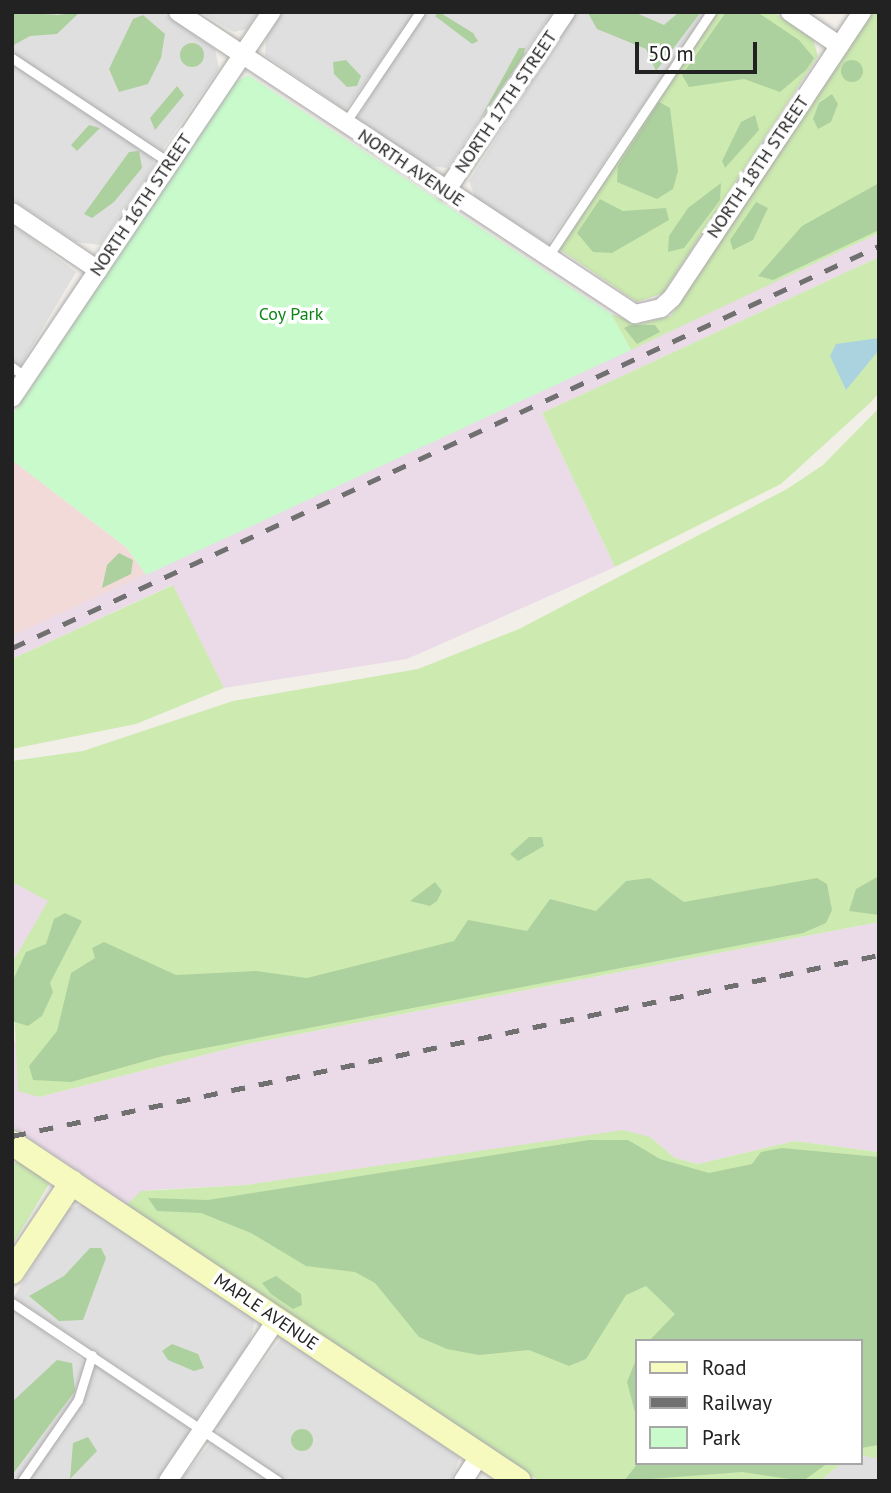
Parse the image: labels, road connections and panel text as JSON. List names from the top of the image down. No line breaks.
{"streets":{"main road":["MAPLE AVENUE"],"street":["NORTH 17TH STREET","NORTH 18TH STREET","NORTH AVENUE","NORTH 16TH STREET"]},"crossings":[["NORTH 17TH STREET","NORTH AVENUE"],["NORTH 18TH STREET","NORTH AVENUE"],["NORTH AVENUE","NORTH 16TH STREET"]],"parks":["Coy Park"],"legend":["Road","Railway","Park"],"scale_bar":"50 m"}
